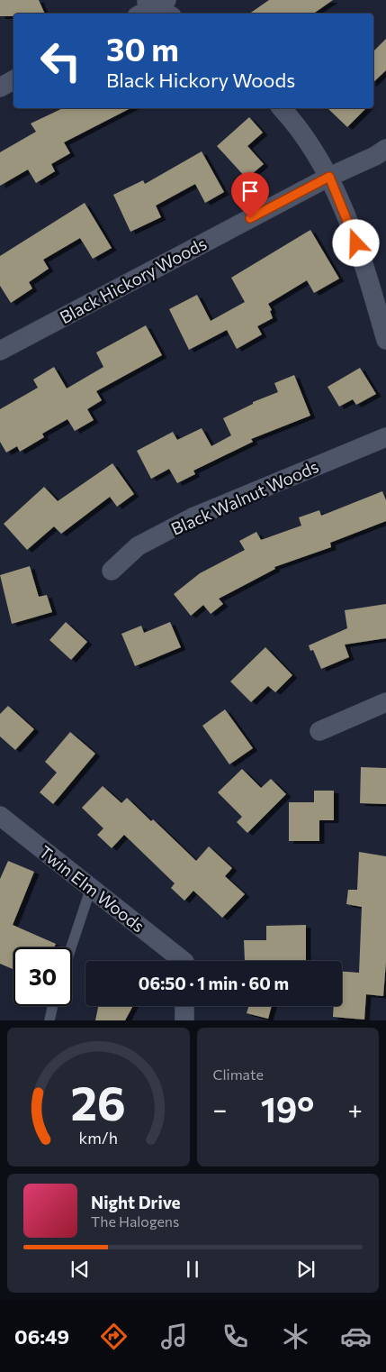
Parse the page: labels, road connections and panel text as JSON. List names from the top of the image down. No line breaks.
{"streets":{"street":["Black Hickory Woods","Black Walnut Woods","Twin Elm Woods"]},"page":{"turn":["30 m","Black Hickory Woods"],"limit":"30","trip":"06:50 · 1 min · 60 m","tile":"Climate","heat":["−","19°","+"],"song":["Night Drive","The Halogens"],"tabs":"06:49","gauge":["26","km/h"]}}
